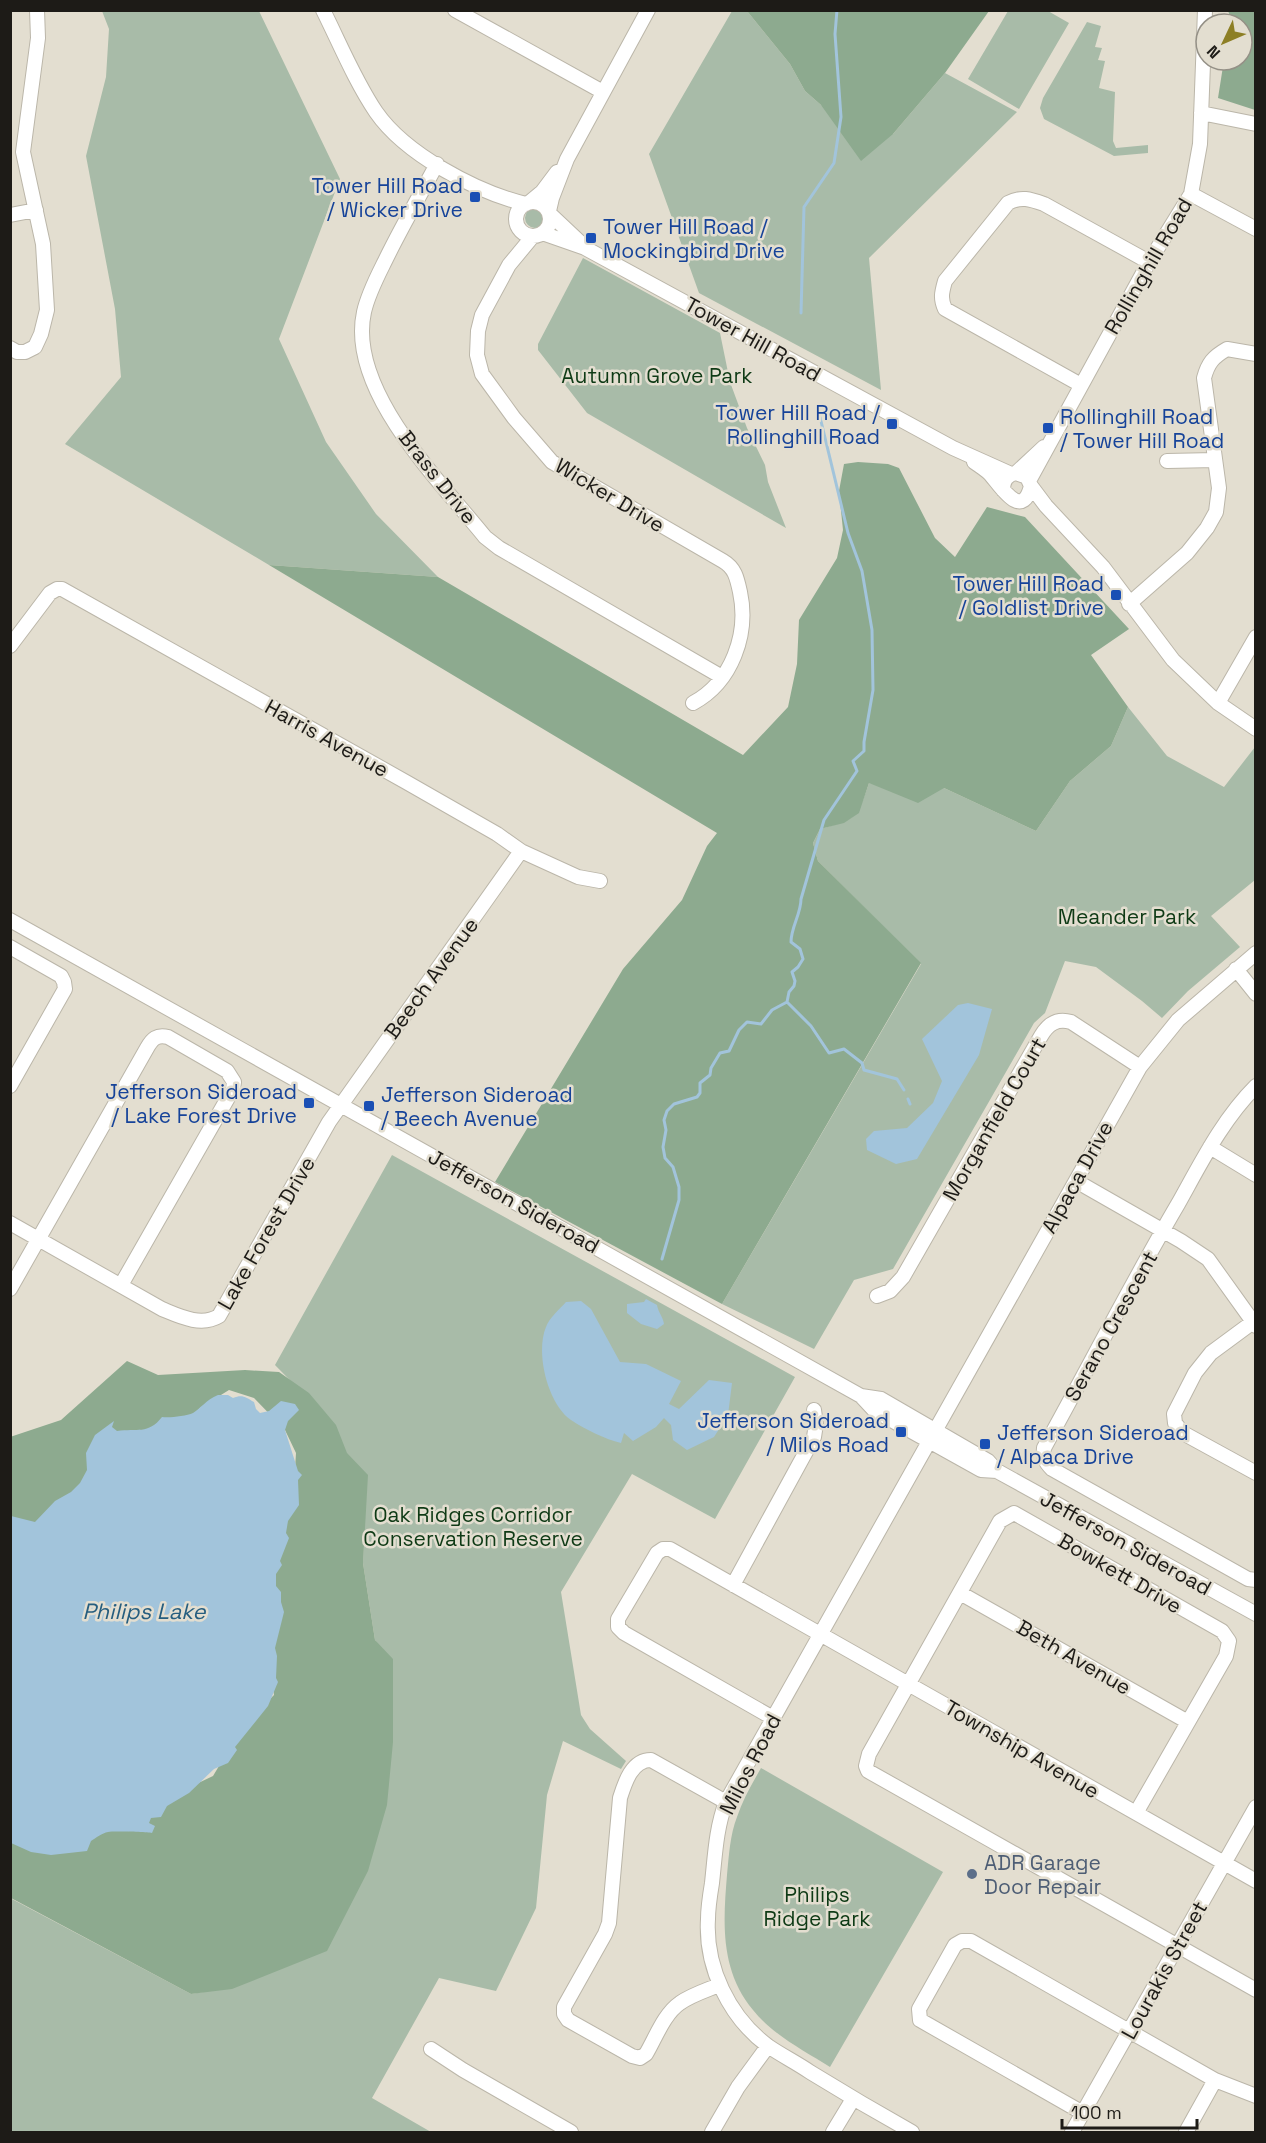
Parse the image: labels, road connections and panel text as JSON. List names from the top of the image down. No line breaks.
{"streets":{"street":["Rollinghill Road","Tower Hill Road","Brass Drive","Wicker Drive","Harris Avenue","Beech Avenue","Morganfield Court","Alpaca Drive","Jefferson Sideroad","Lake Forest Drive","Serano Crescent","Bowkett Drive","Beth Avenue","Township Avenue","Milos Road","Lourakis Street"]},"crossings":[["Rollinghill Road","Tower Hill Road"],["Tower Hill Road","Brass Drive"],["Tower Hill Road","Wicker Drive"],["Brass Drive","Wicker Drive"],["Harris Avenue","Beech Avenue"],["Beech Avenue","Jefferson Sideroad"],["Beech Avenue","Lake Forest Drive"],["Morganfield Court","Alpaca Drive"],["Alpaca Drive","Jefferson Sideroad"],["Alpaca Drive","Milos Road"],["Jefferson Sideroad","Lake Forest Drive"],["Jefferson Sideroad","Milos Road"],["Bowkett Drive","Beth Avenue"],["Bowkett Drive","Township Avenue"],["Bowkett Drive","Lourakis Street"],["Township Avenue","Milos Road"],["Township Avenue","Lourakis Street"]],"water":["Philips Lake"],"parks":["Autumn Grove Park","Meander Park","Oak Ridges Corridor Conservation Reserve","Philips Ridge Park"],"places":{"transit":["Tower Hill Road / Wicker Drive","Tower Hill Road / Mockingbird Drive","Tower Hill Road / Rollinghill Road","Rollinghill Road / Tower Hill Road","Tower Hill Road / Goldlist Drive","Jefferson Sideroad / Lake Forest Drive","Jefferson Sideroad / Beech Avenue","Jefferson Sideroad / Milos Road","Jefferson Sideroad / Alpaca Drive"],"other":["ADR Garage Door Repair"]},"scale_bar":"100 m","north":"bottom left"}
